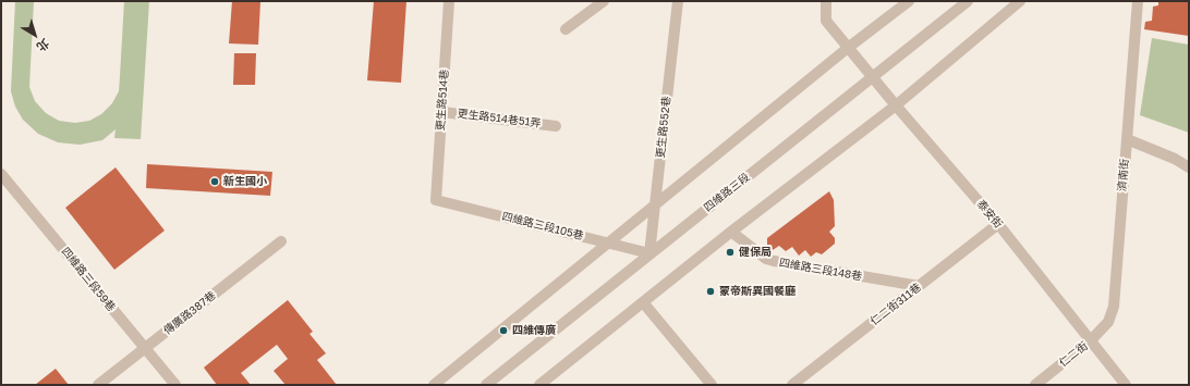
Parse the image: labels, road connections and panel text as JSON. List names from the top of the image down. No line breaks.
{"streets":{"street":["更生路514巷","更生路514巷51弄","更生路552巷","濟南街","四維路三段","泰安街","四維路三段105巷","四維路三段148巷","四維路三段59巷","仁二街311巷","傳廣路387巷","仁二街"]},"crossings":[["更生路514巷","更生路514巷51弄"],["更生路514巷","四維路三段105巷"],["更生路552巷","四維路三段"],["更生路552巷","四維路三段105巷"],["濟南街","泰安街"],["濟南街","仁二街"],["四維路三段","泰安街"],["四維路三段","四維路三段105巷"],["泰安街","仁二街311巷"],["泰安街","仁二街"],["四維路三段148巷","仁二街311巷"],["四維路三段59巷","傳廣路387巷"]],"places":["新生國小","健保局","蒙帝斯異國餐廳","四維傳廣"],"north":"bottom right"}
